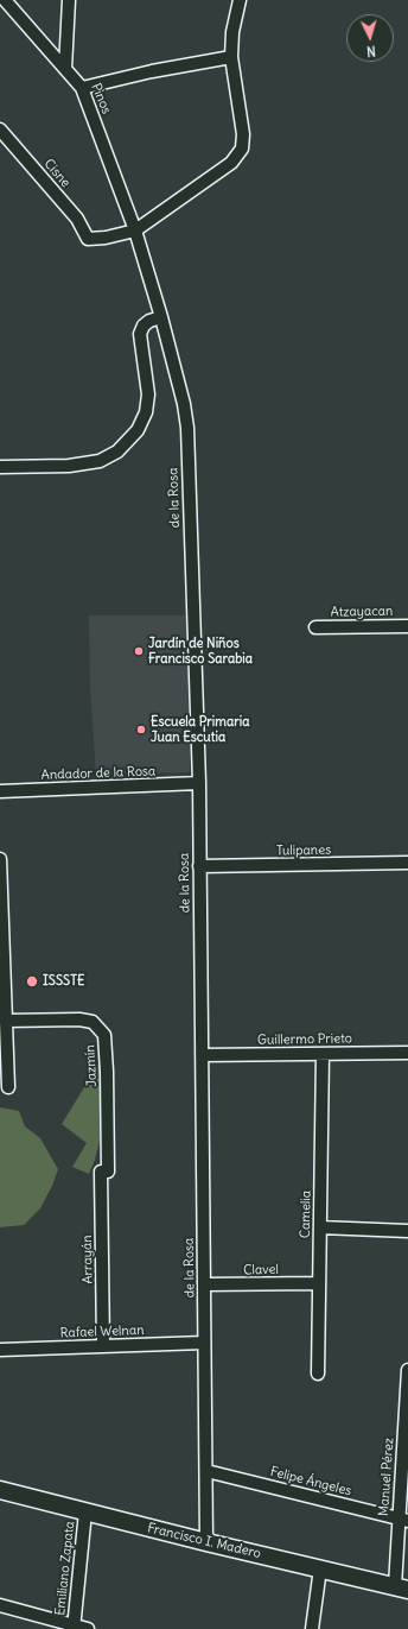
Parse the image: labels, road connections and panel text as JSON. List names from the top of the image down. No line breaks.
{"streets":{"street":["Pinos","Cisne","de la Rosa","Atzayacan","Andador de la Rosa","Tulipanes","Guillermo Prieto","Jazmín","Camelia","Arrayán","Clavel","Rafael Welnan","Manuel Pérez","Felipe Ángeles","Francisco I. Madero","Emiliano Zapata"]},"crossings":[["Pinos","Cisne"],["Pinos","de la Rosa"],["Cisne","de la Rosa"],["de la Rosa","Andador de la Rosa"],["de la Rosa","Tulipanes"],["de la Rosa","Guillermo Prieto"],["de la Rosa","Clavel"],["de la Rosa","Rafael Welnan"],["de la Rosa","Felipe Ángeles"],["de la Rosa","Francisco I. Madero"],["Guillermo Prieto","Camelia"],["Jazmín","Arrayán"],["Camelia","Clavel"],["Arrayán","Rafael Welnan"],["Manuel Pérez","Felipe Ángeles"],["Manuel Pérez","Francisco I. Madero"],["Francisco I. Madero","Emiliano Zapata"]],"places":["Jardín de Niños Francisco Sarabia","Escuela Primaria Juan Escutia","ISSSTE"],"north":"bottom"}
